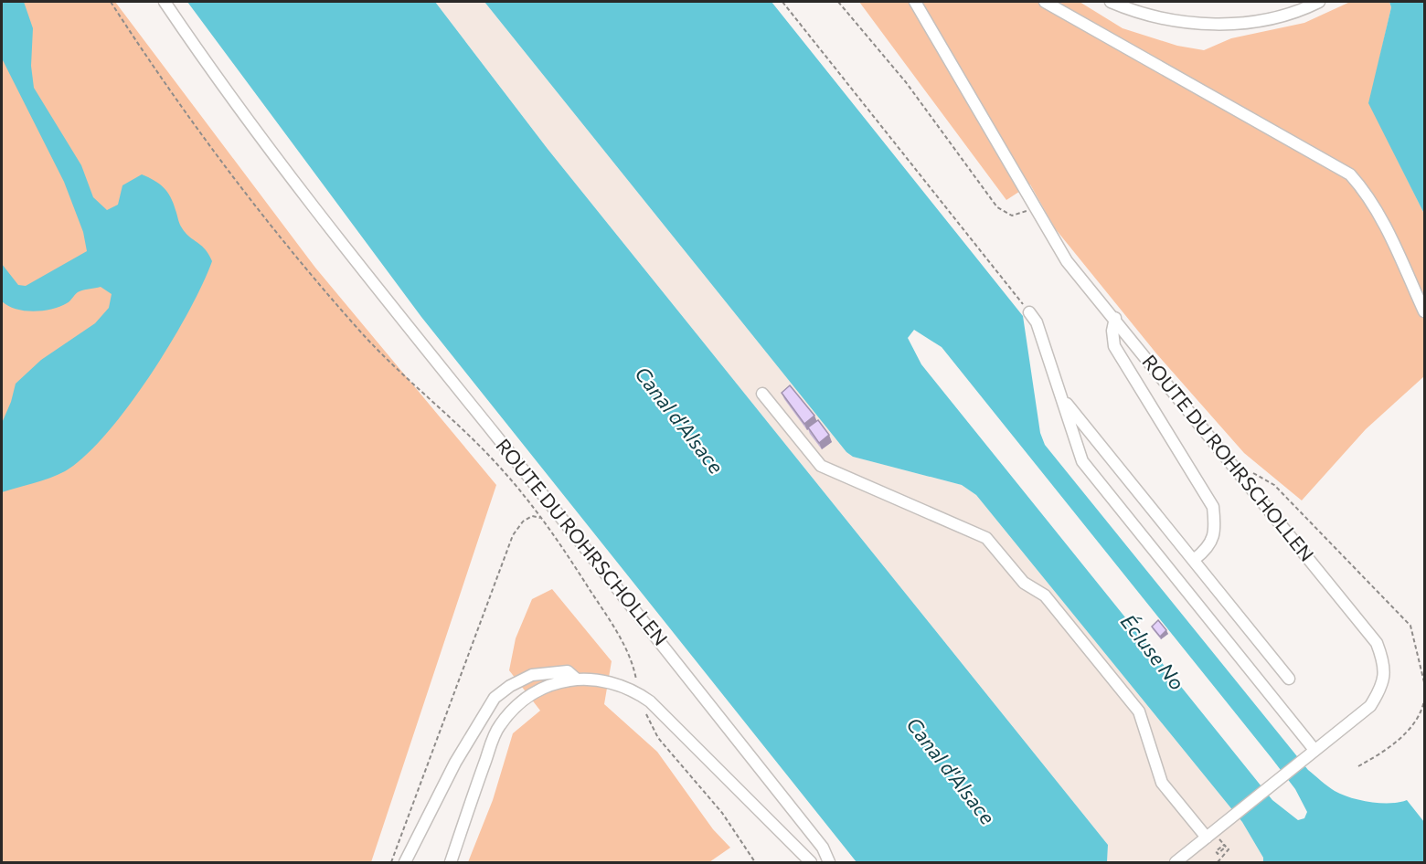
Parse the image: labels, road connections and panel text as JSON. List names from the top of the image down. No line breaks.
{"streets":{"street":["ROUTE DU ROHRSCHOLLEN"]},"water":["Canal d'Alsace","Écluse No"]}
